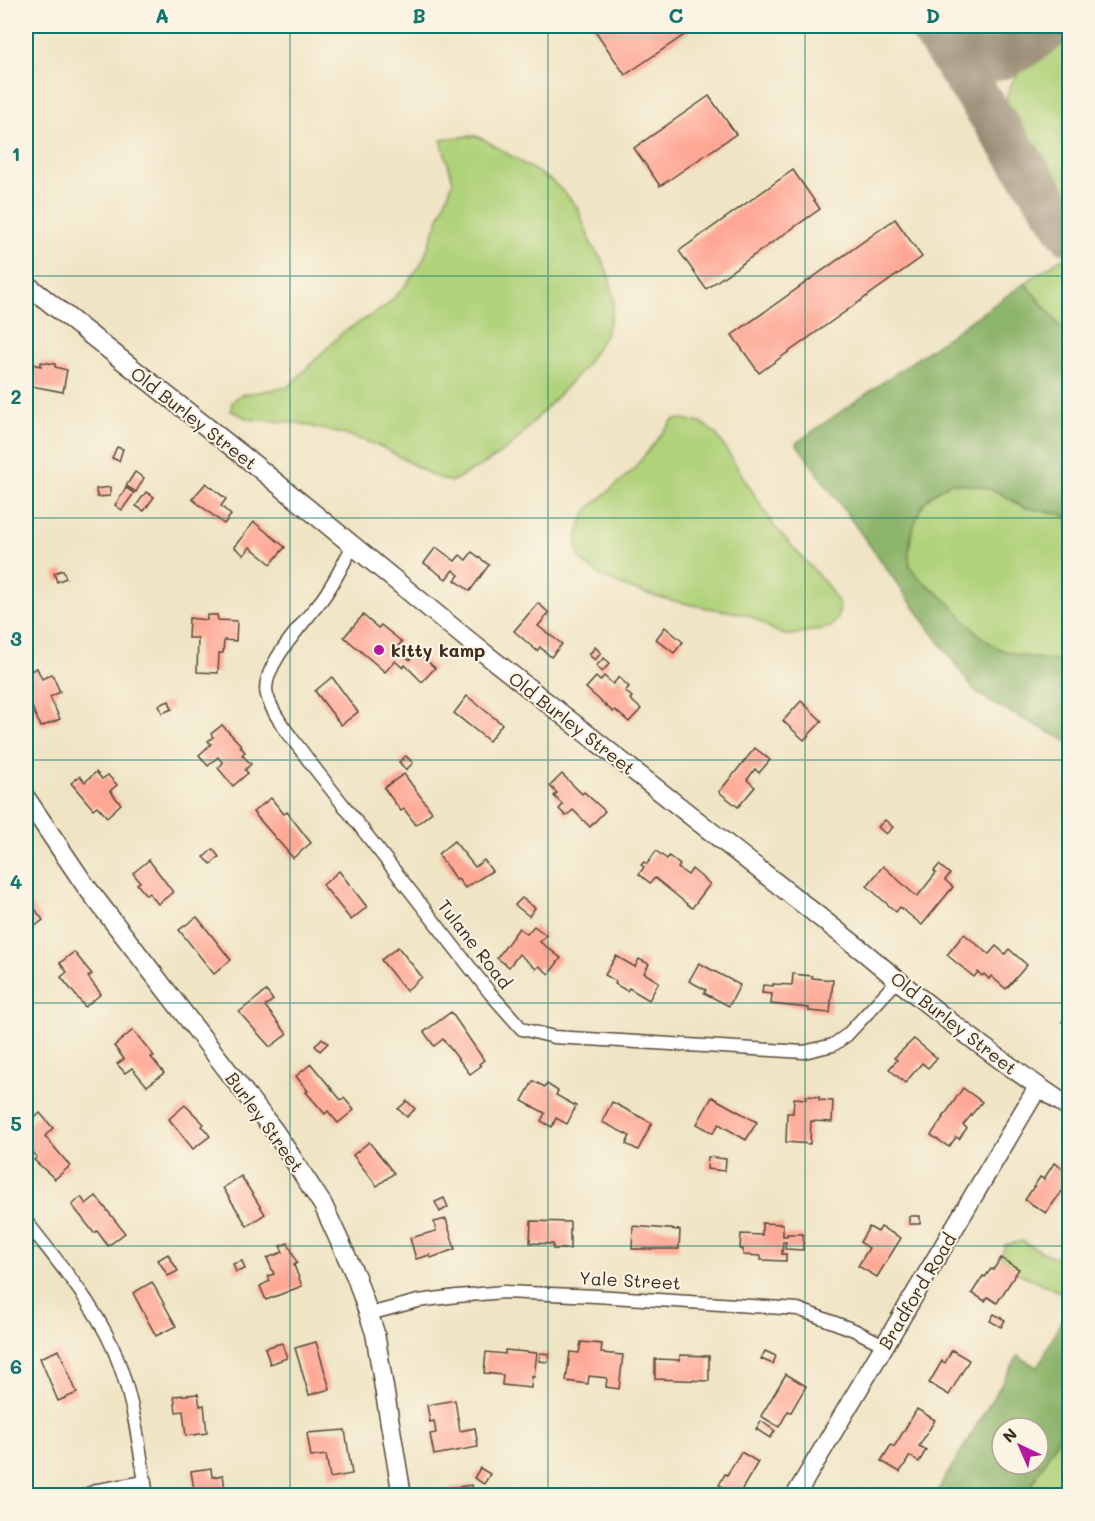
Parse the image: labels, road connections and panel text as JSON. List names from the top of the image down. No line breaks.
{"streets":{"street":["Old Burley Street","Tulane Road","Burley Street","Yale Street","Bradford Road"]},"crossings":[["Old Burley Street","Tulane Road"],["Old Burley Street","Bradford Road"],["Burley Street","Yale Street"],["Yale Street","Bradford Road"]],"places":["kitty kamp"],"north":"top left","grid":{"columns":["A","B","C","D"],"rows":["1","2","3","4","5","6"]}}
